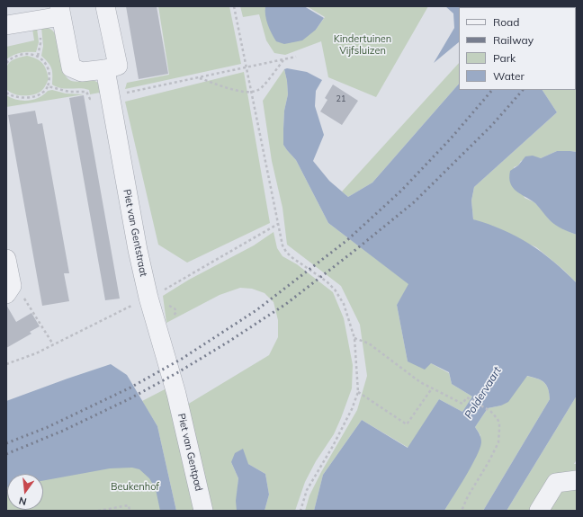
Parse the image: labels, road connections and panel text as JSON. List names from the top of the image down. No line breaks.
{"streets":{"street":["Piet van Gentstraat","Piet van Gentpad"]},"crossings":[["Piet van Gentstraat","Piet van Gentpad"]],"water":["Poldervaart"],"parks":["Kindertuinen Vijfsluizen","Beukenhof"],"house_numbers":["21"],"legend":["Road","Railway","Park","Water"],"north":"bottom"}
